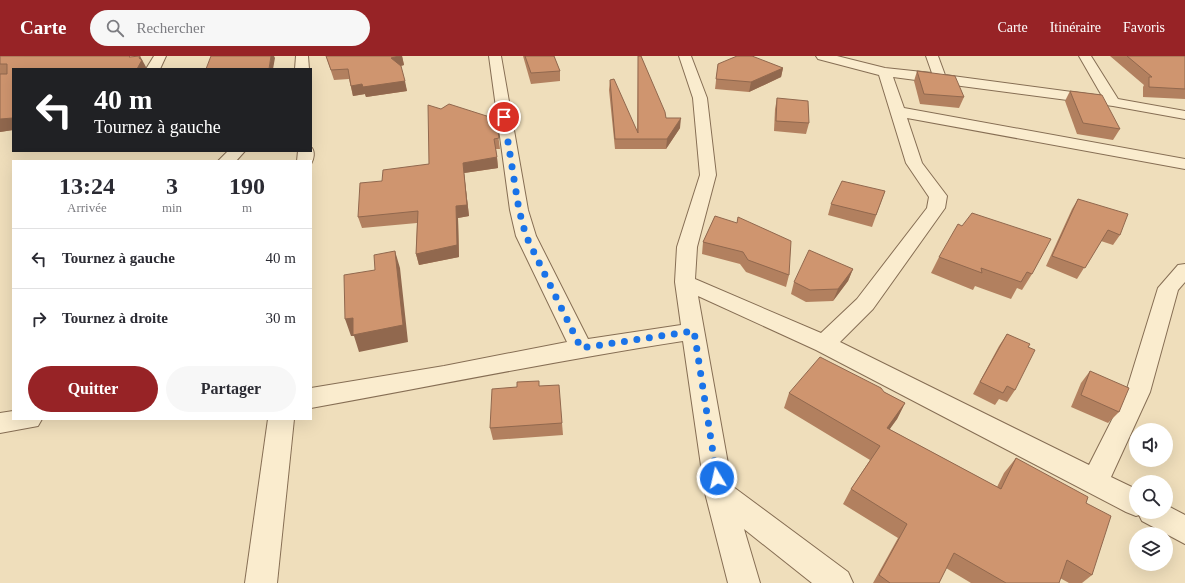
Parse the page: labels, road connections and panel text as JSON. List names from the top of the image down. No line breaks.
{"page":{"header":"Carte","search":"Rechercher","nav":["Carte","Itinéraire","Favoris"],"turn":["40 m","Tournez à gauche"],"eta":["13:24","Arrivée","3","min","190","m"],"list":[{"name":"Tournez à gauche","value":"40 m"},{"name":"Tournez à droite","value":"30 m"}],"buttons":["Quitter","Partager"]}}
